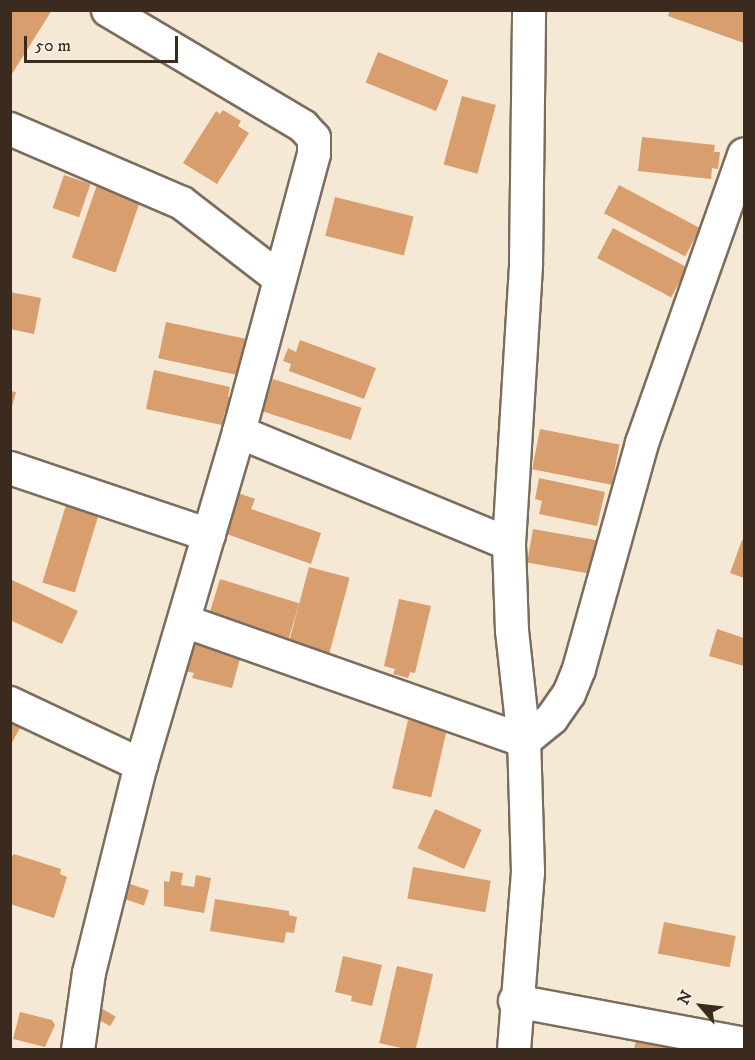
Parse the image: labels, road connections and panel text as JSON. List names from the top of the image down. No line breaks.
{"scale_bar":"50 m","north":"top left"}
